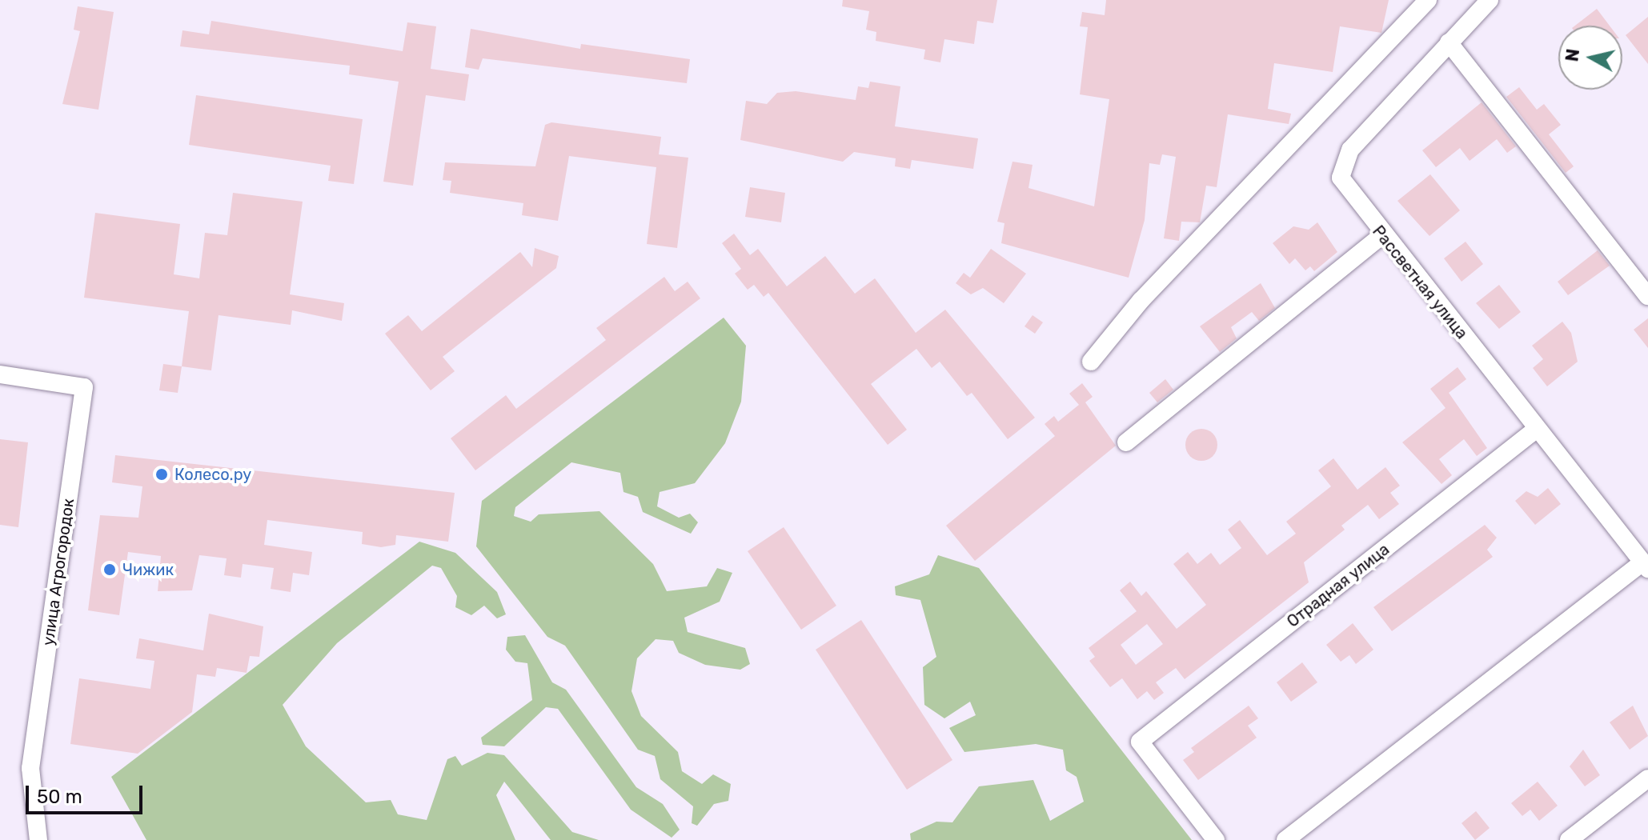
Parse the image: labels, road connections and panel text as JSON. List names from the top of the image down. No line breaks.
{"streets":{"street":["Рассветная улица","улица Агрогородок","Отрадная улица"]},"crossings":[["Рассветная улица","Отрадная улица"]],"places":["Колесо.ру","Чижик"],"scale_bar":"50 m","north":"left"}
